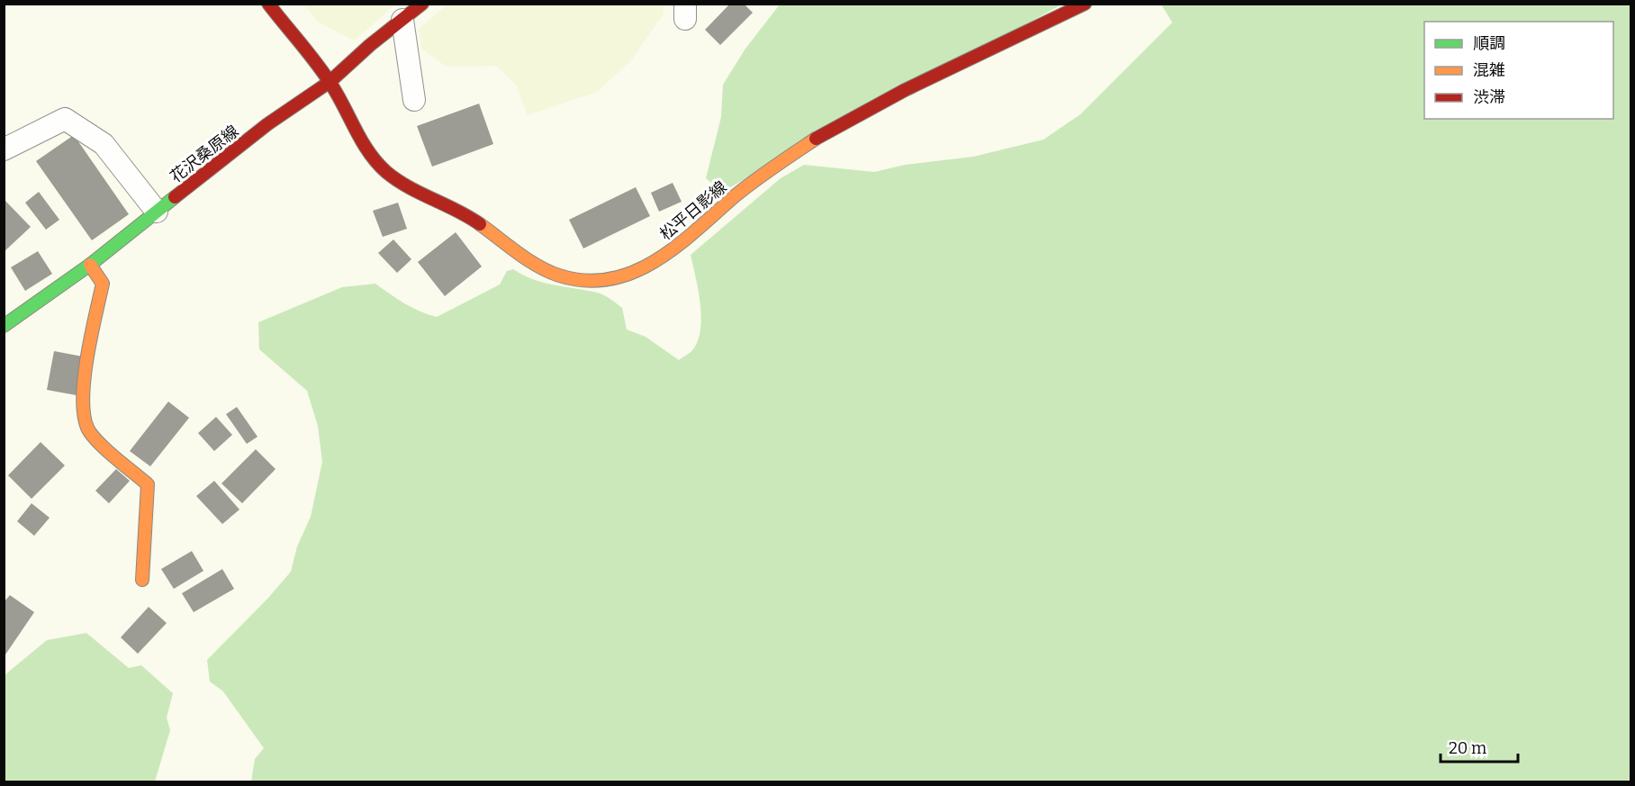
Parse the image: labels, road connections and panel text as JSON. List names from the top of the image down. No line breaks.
{"streets":{"street":["花沢桑原線","松平日影線"]},"crossings":[["花沢桑原線","松平日影線"]],"legend":["順調","混雑","渋滞"],"scale_bar":"20 m"}
